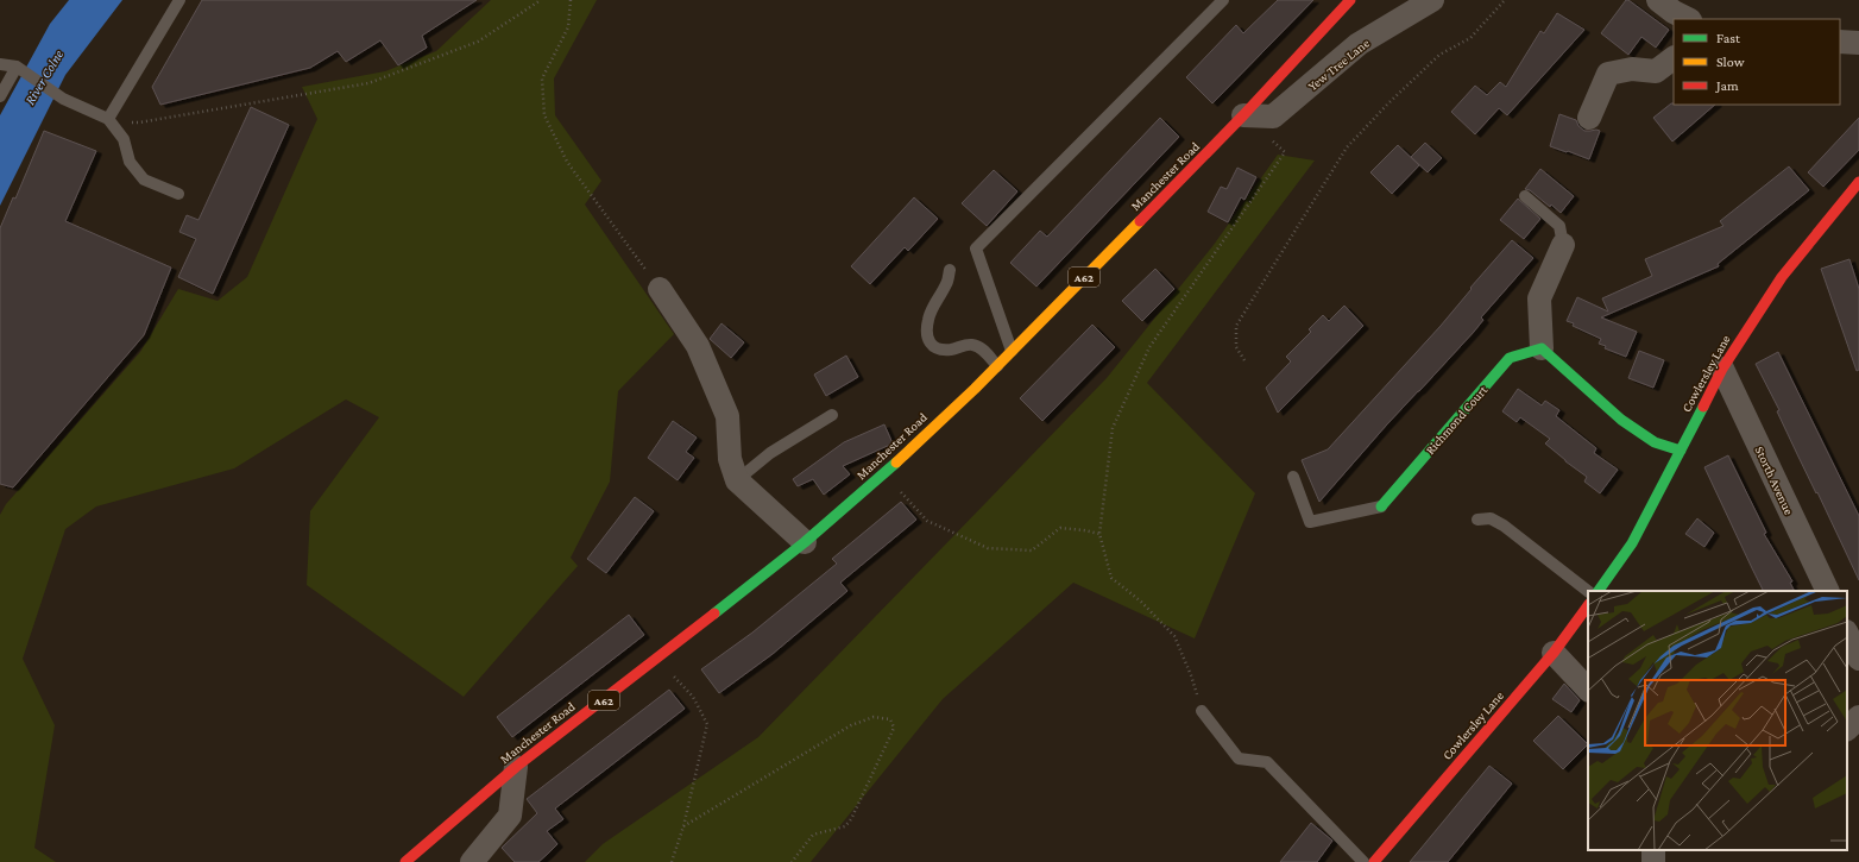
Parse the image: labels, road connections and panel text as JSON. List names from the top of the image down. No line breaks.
{"streets":{"main road":["Manchester Road","A62","Cowlersley Lane","Richmond Court"],"street":["Yew Tree Lane","Storth Avenue"]},"crossings":[["Yew Tree Lane","Manchester Road"],["Cowlersley Lane","Storth Avenue"]],"water":["River Colne"],"legend":["Fast","Slow","Jam"]}
